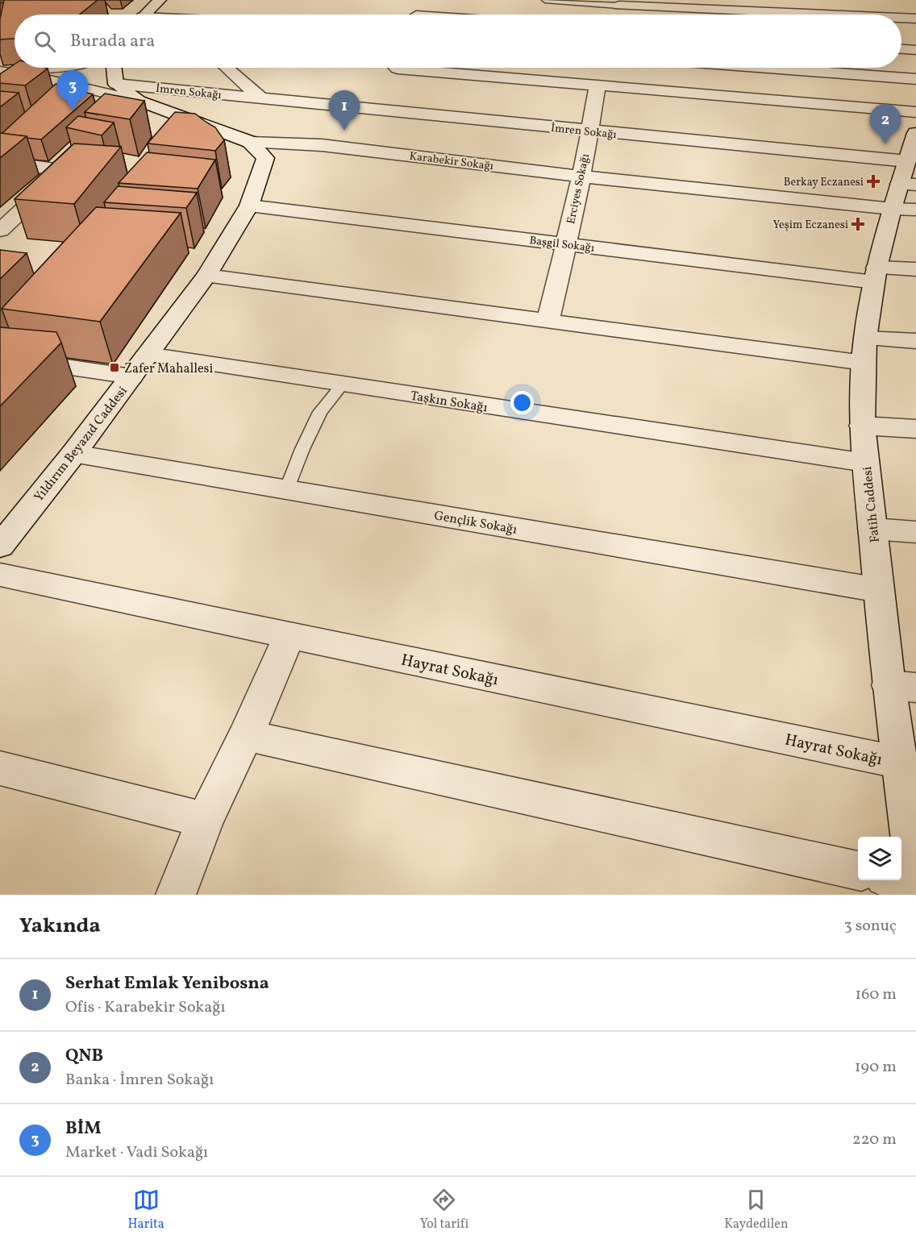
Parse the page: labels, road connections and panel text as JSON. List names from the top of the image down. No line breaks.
{"streets":{"street":["İmren Sokağı","Karabekir Sokağı","Erciyes Sokağı","Başgil Sokağı","Taşkın Sokağı","Yıldırım Beyazıd Caddesi","Fatih Caddesi","Gençlik Sokağı","Hayrat Sokağı"]},"crossings":[["İmren Sokağı","Karabekir Sokağı"],["İmren Sokağı","Erciyes Sokağı"],["İmren Sokağı","Fatih Caddesi"],["Karabekir Sokağı","Erciyes Sokağı"],["Karabekir Sokağı","Fatih Caddesi"],["Erciyes Sokağı","Başgil Sokağı"],["Başgil Sokağı","Yıldırım Beyazıd Caddesi"],["Başgil Sokağı","Fatih Caddesi"],["Taşkın Sokağı","Yıldırım Beyazıd Caddesi"],["Taşkın Sokağı","Fatih Caddesi"],["Yıldırım Beyazıd Caddesi","Gençlik Sokağı"],["Fatih Caddesi","Gençlik Sokağı"],["Fatih Caddesi","Hayrat Sokağı"]],"places":{"health":["Berkay Eczanesi","Yeşim Eczanesi"],"transit":["Zafer Mahallesi"]},"page":{"search":"Burada ara","pins":["3","1","2"],"heading":["Yakında","3 sonuç"],"list":[{"mark":"1","name":"Serhat Emlak Yenibosna","note":"Ofis · Karabekir Sokağı","value":"160 m"},{"mark":"2","name":"QNB","note":"Banka · İmren Sokağı","value":"190 m"},{"mark":"3","name":"BİM","note":"Market · Vadi Sokağı","value":"220 m"}],"nav":["Harita","Yol tarifi","Kaydedilen"]}}
